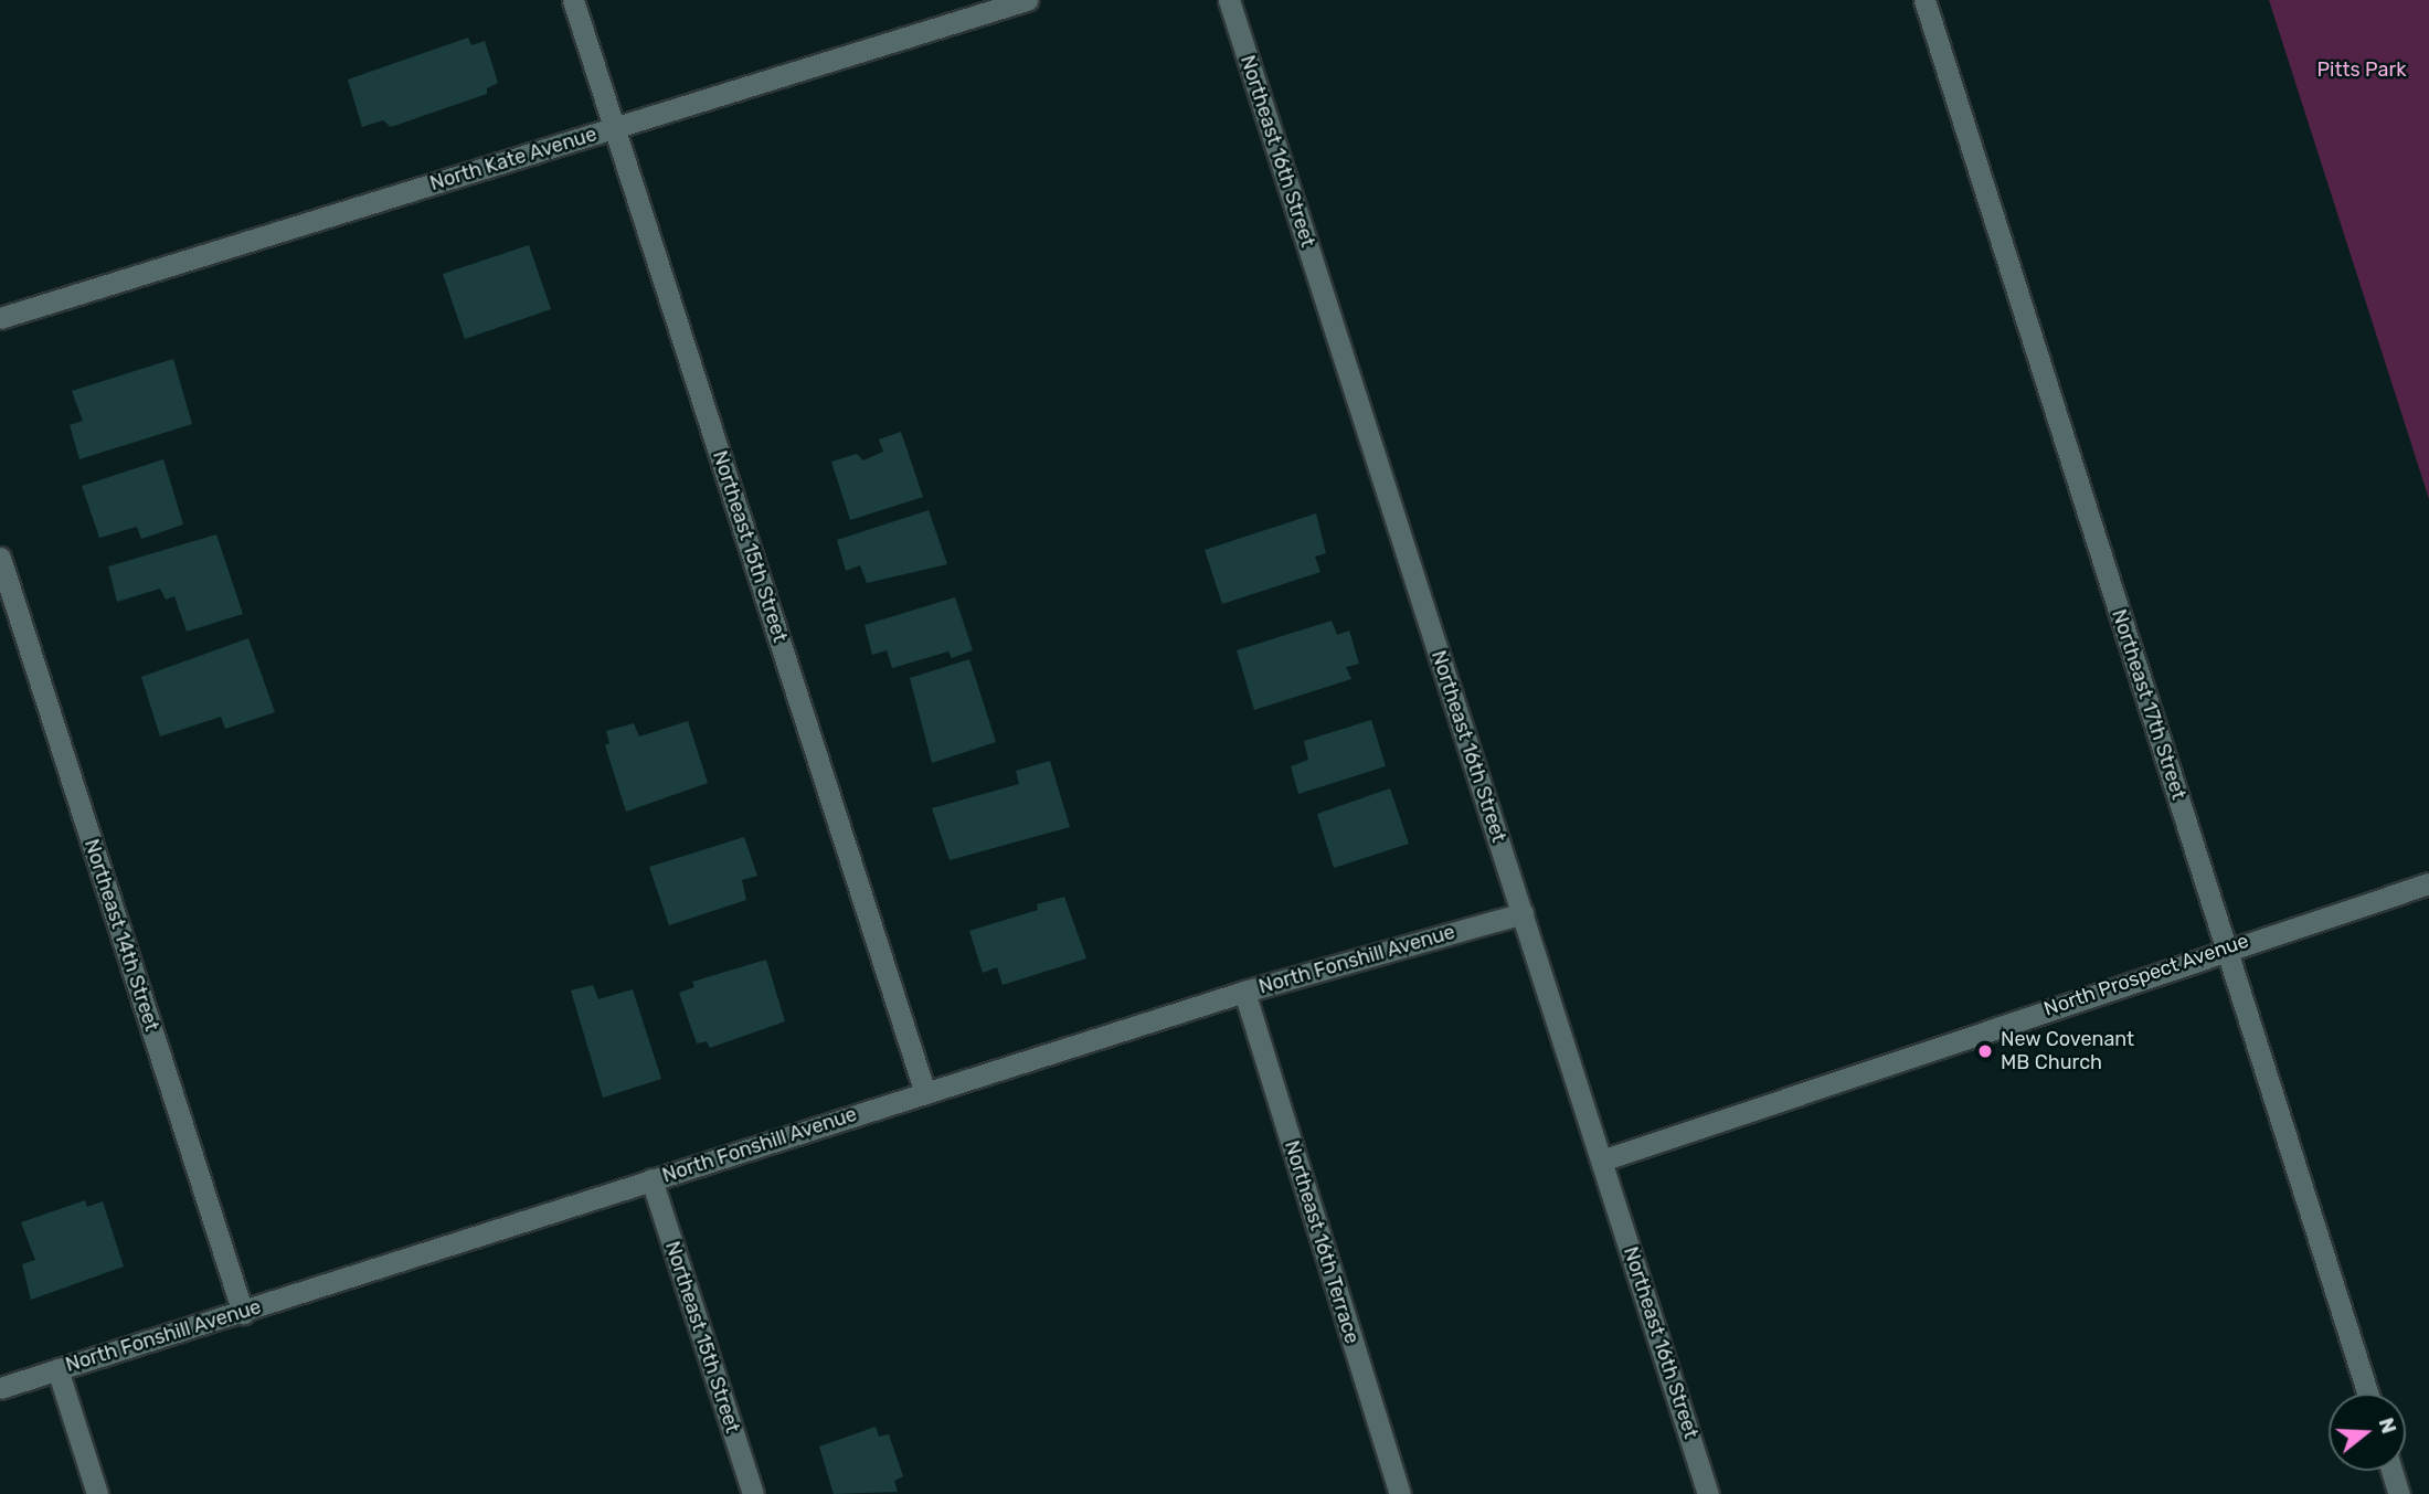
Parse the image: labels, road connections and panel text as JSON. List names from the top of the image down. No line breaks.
{"streets":{"street":["Northeast 16th Street","North Kate Avenue","Northeast 15th Street","Northeast 17th Street","Northeast 14th Street","North Fonshill Avenue","North Prospect Avenue","Northeast 16th Terrace"]},"crossings":[["Northeast 16th Street","North Fonshill Avenue"],["Northeast 16th Street","North Prospect Avenue"],["North Kate Avenue","Northeast 15th Street"],["Northeast 15th Street","North Fonshill Avenue"],["Northeast 17th Street","North Prospect Avenue"],["Northeast 14th Street","North Fonshill Avenue"],["North Fonshill Avenue","Northeast 16th Terrace"]],"parks":["Pitts Park"],"places":["New Covenant MB Church"],"north":"right"}
